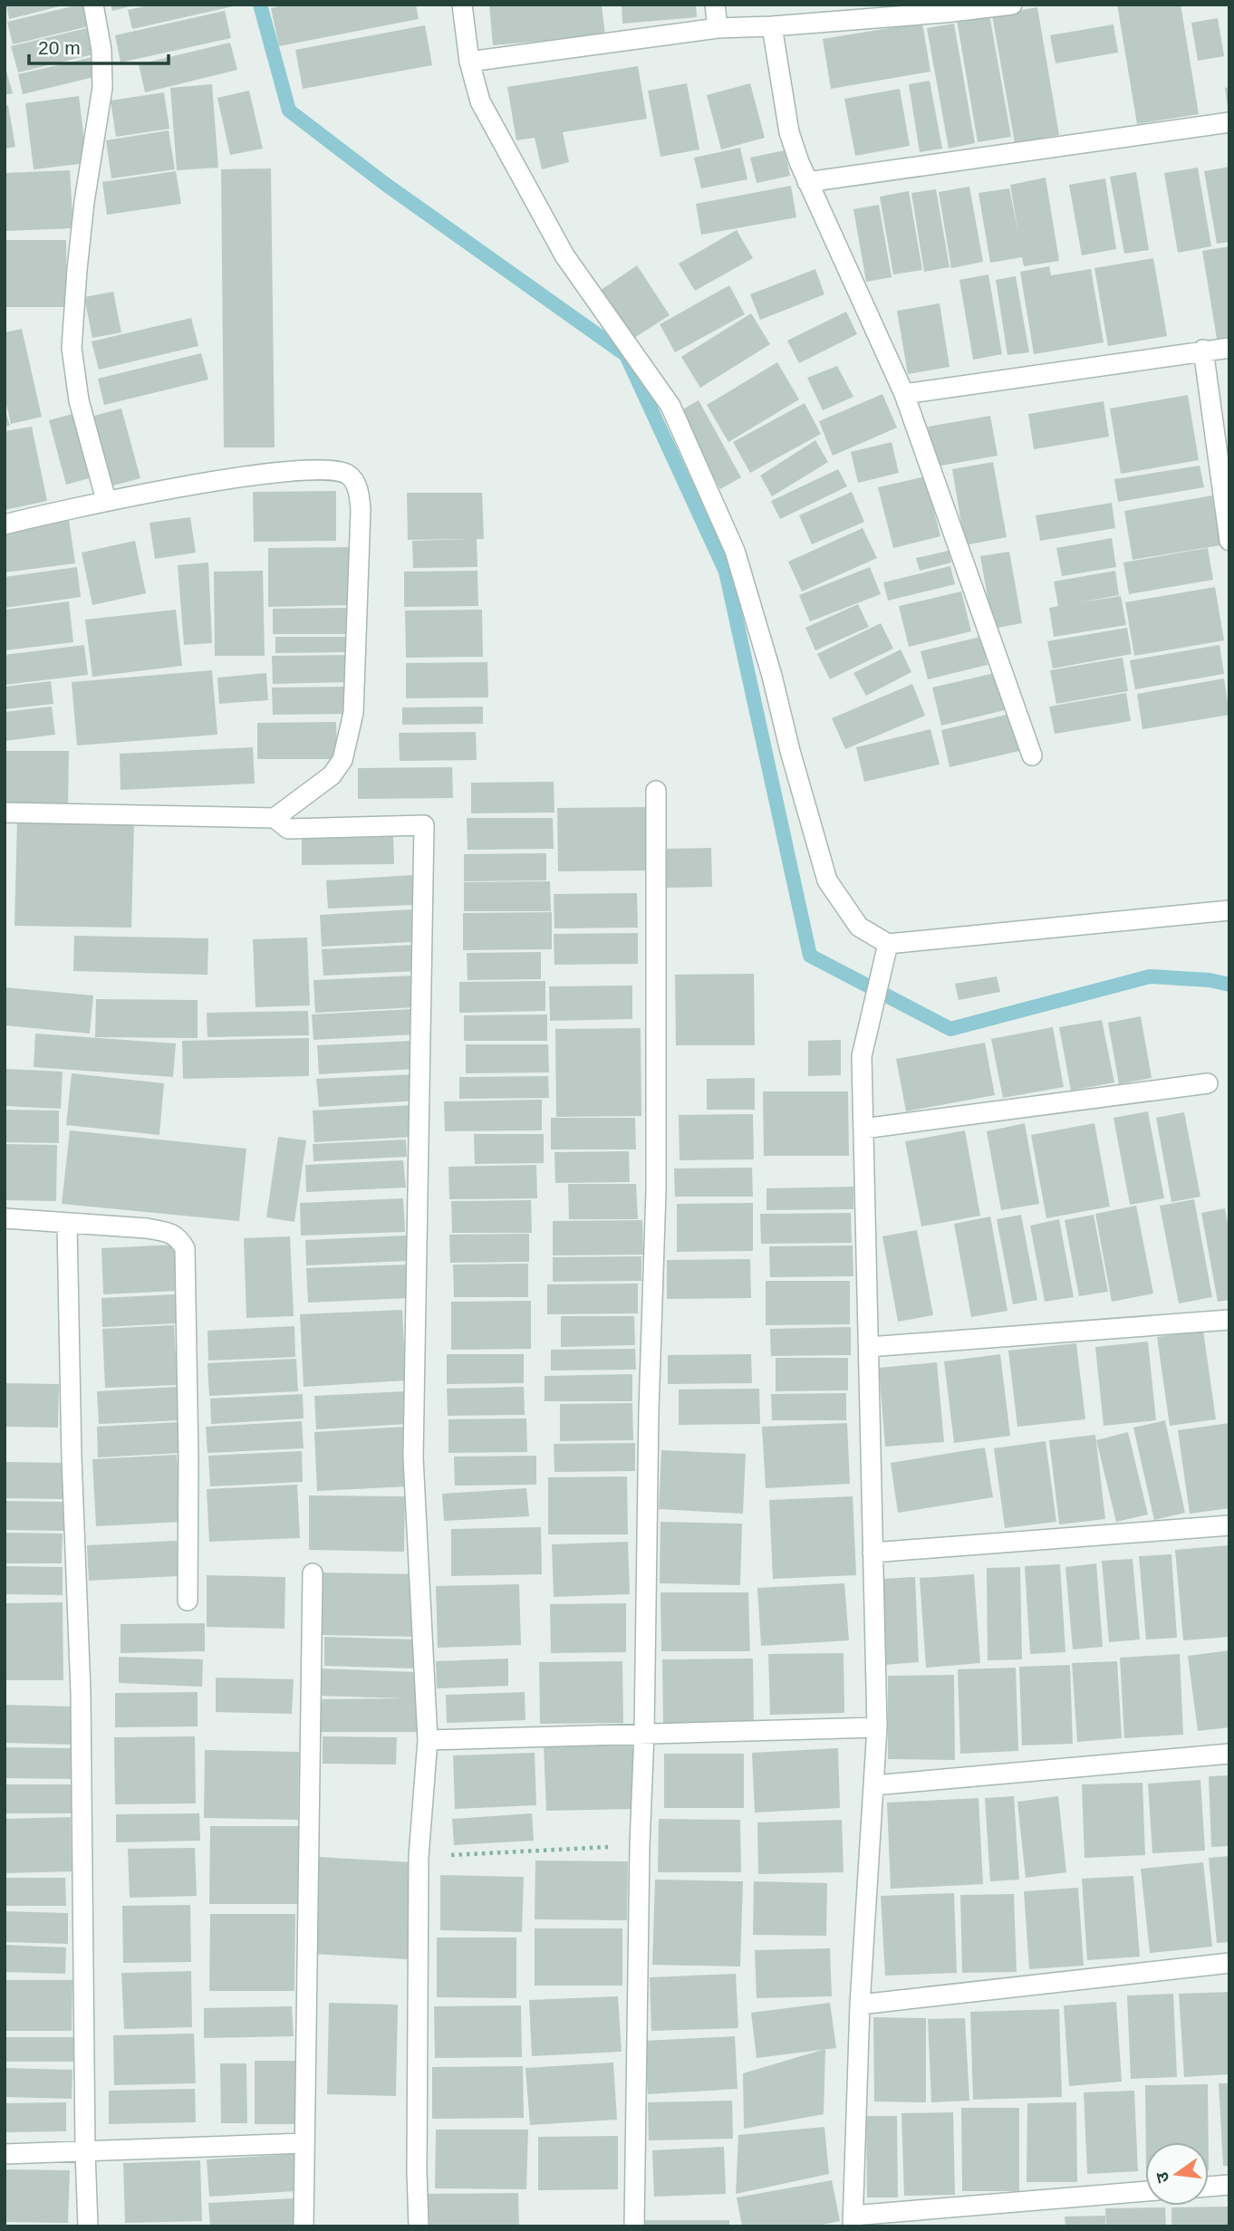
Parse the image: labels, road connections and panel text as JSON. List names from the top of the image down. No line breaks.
{"scale_bar":"20 m","north":"left"}
